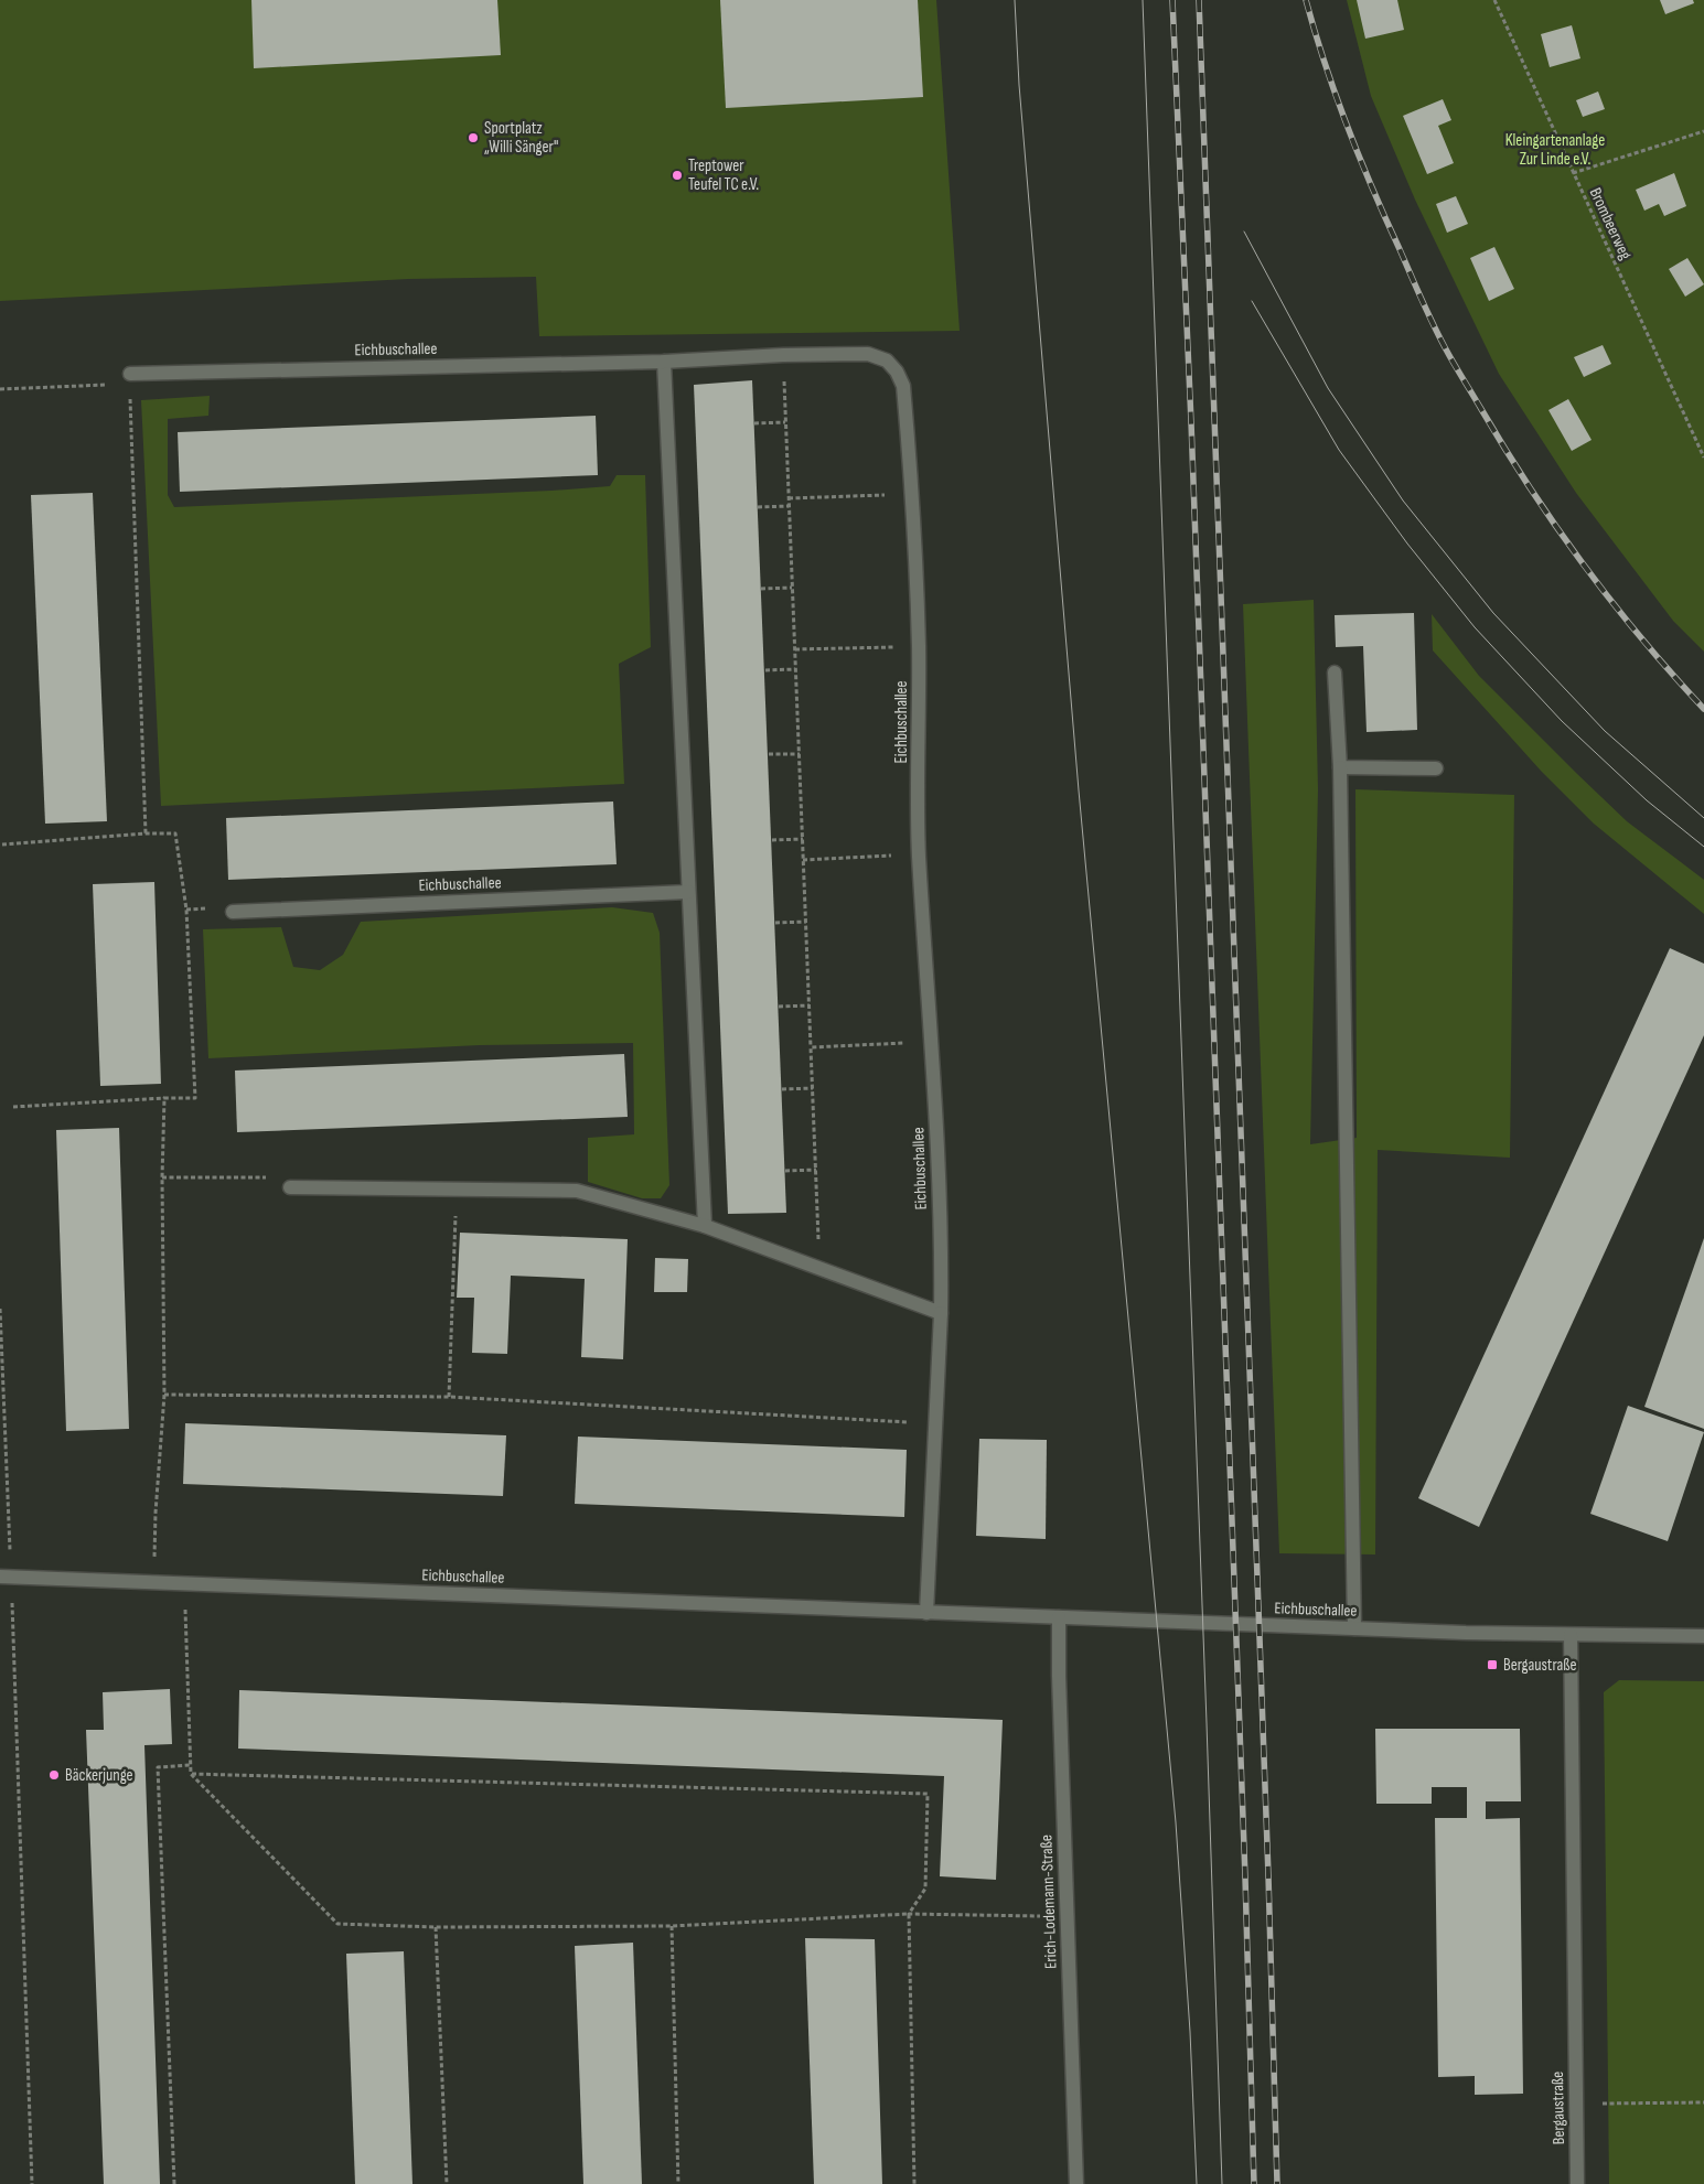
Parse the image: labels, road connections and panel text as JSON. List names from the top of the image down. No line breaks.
{"streets":{"street":["Eichbuschallee","Erich-Lodemann-Straße","Bergaustraße"],"path":["Brombeerweg"]},"crossings":[["Eichbuschallee","Erich-Lodemann-Straße"],["Eichbuschallee","Bergaustraße"]],"parks":["Kleingartenanlage Zur Linde e.V."],"places":{"other":["Sportplatz „Willi Sänger\"","Treptower Teufel TC e.V.","Bäckerjunge"],"transit":["Bergaustraße"]}}
